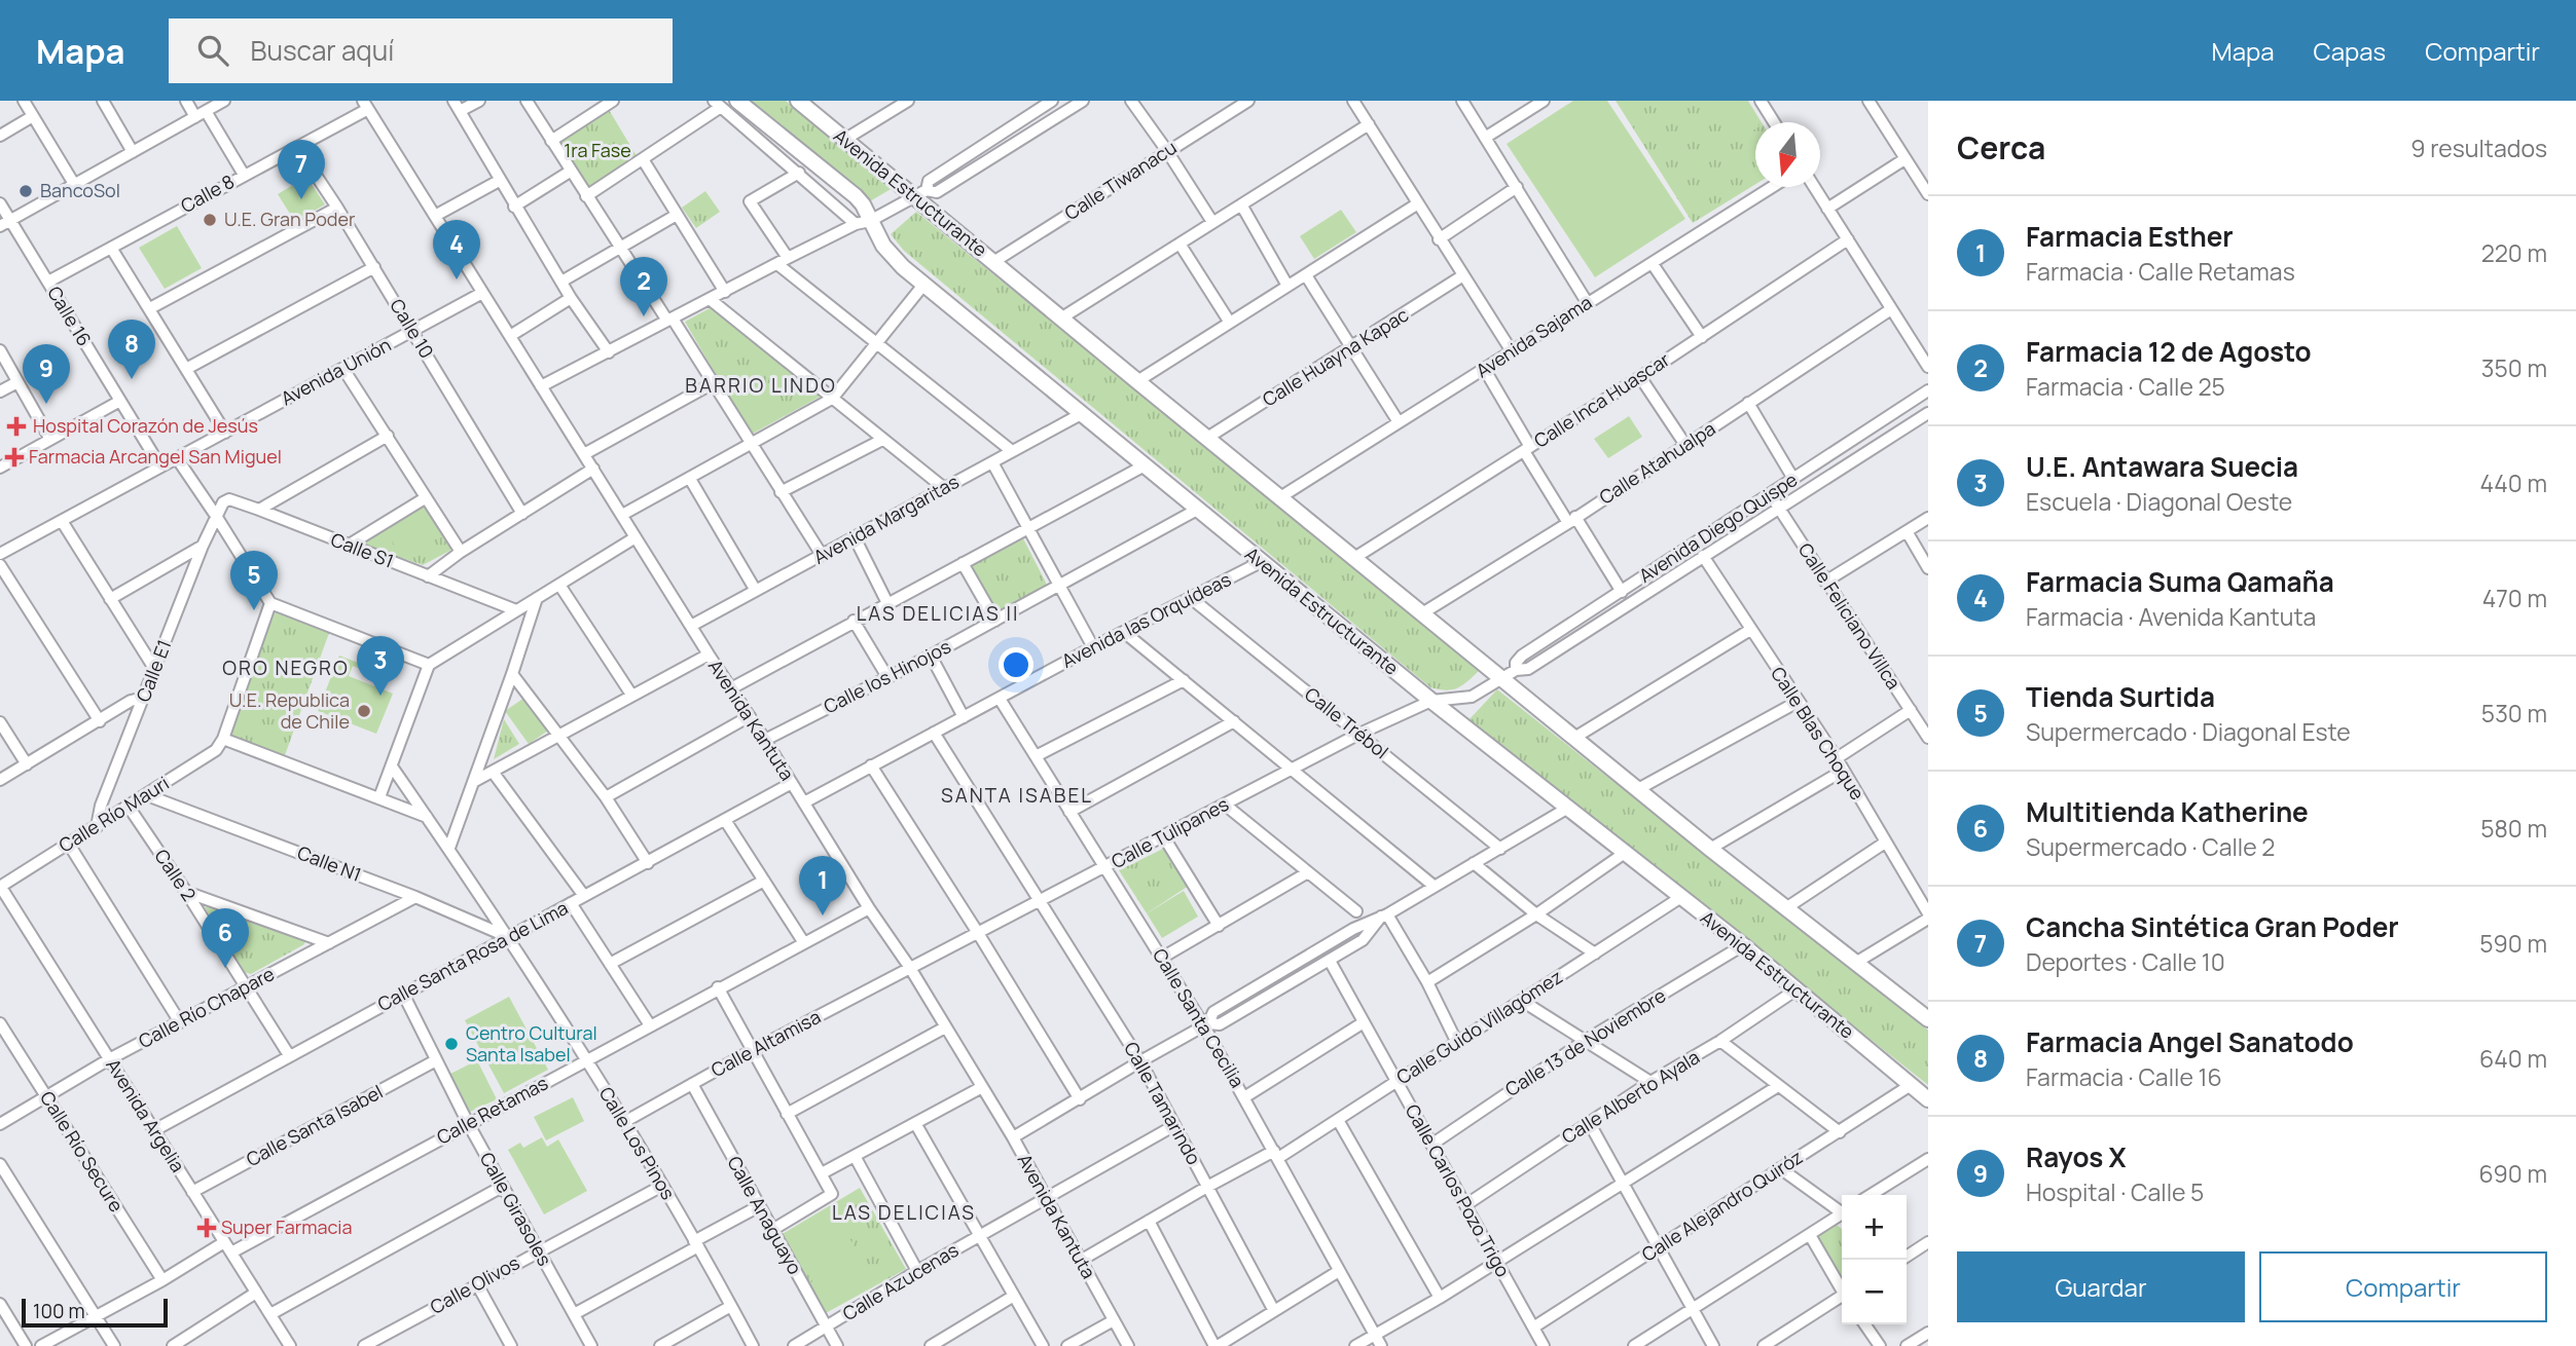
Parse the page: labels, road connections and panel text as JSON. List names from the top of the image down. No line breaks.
{"streets":{"main road":["Avenida Estructurante"],"street":["Calle Tiwanacu","Calle 8","Calle 16","Calle 10","Avenida Sajama","Calle Huayna Kapac","Avenida Unión","Calle Inca Huascar","Calle Atahualpa","Avenida Margaritas","Avenida Diego Quispe","Calle S1","Calle Feliciano Villca","Avenida las Orquídeas","Calle E1","Calle los Hinojos","Avenida Kantuta","Calle Trébol","Calle Blas Choque","Calle Río Mauri","Calle Tulipanes","Calle N1","Calle 2","Calle Santa Rosa de Lima","Calle Río Chapare","Calle Santa Cecilia","Calle Guido Villagómez","Calle 13 de Noviembre","Calle Altamisa","Calle Alberto Ayala","Calle Tamarindo","Calle Retamas","Avenida Argelia","Calle Santa Isabel","Calle Los Pinos","Calle Río Secure","Calle Carlos Pozo Trigo","Calle Alejandro Quiróz","Calle Girasoles","Calle Anaguayo","Calle Azucenas","Calle Olivos"]},"crossings":[["Calle Tiwanacu","Avenida Estructurante"],["Avenida Estructurante","Avenida Sajama"],["Avenida Estructurante","Calle Huayna Kapac"],["Avenida Estructurante","Calle Inca Huascar"],["Avenida Estructurante","Calle Atahualpa"],["Avenida Estructurante","Avenida Margaritas"],["Avenida Estructurante","Avenida Diego Quispe"],["Avenida Estructurante","Avenida las Orquídeas"],["Avenida Estructurante","Calle los Hinojos"],["Avenida Estructurante","Calle Tulipanes"],["Avenida Estructurante","Calle Guido Villagómez"],["Avenida Estructurante","Calle 13 de Noviembre"],["Avenida Estructurante","Calle Alberto Ayala"],["Avenida Estructurante","Calle Alejandro Quiróz"],["Calle 8","Calle 16"],["Calle 8","Calle 10"],["Calle 8","Avenida Kantuta"],["Calle 16","Avenida Unión"],["Calle 10","Avenida Unión"],["Avenida Unión","Avenida Kantuta"],["Avenida Margaritas","Avenida Kantuta"],["Avenida Diego Quispe","Calle Feliciano Villca"],["Avenida Diego Quispe","Calle Blas Choque"],["Avenida Diego Quispe","Calle Tulipanes"],["Calle S1","Calle E1"],["Avenida las Orquídeas","Avenida Kantuta"],["Avenida las Orquídeas","Calle Trébol"],["Avenida las Orquídeas","Calle Santa Cecilia"],["Avenida las Orquídeas","Calle Tamarindo"],["Calle E1","Calle Río Mauri"],["Calle los Hinojos","Avenida Kantuta"],["Avenida Kantuta","Calle Tulipanes"],["Avenida Kantuta","Calle Santa Rosa de Lima"],["Avenida Kantuta","Calle Guido Villagómez"],["Avenida Kantuta","Calle Altamisa"],["Avenida Kantuta","Calle Retamas"],["Avenida Kantuta","Calle Azucenas"],["Calle Trébol","Calle Tulipanes"],["Calle Río Mauri","Calle N1"],["Calle Río Mauri","Calle 2"],["Calle Río Mauri","Avenida Argelia"],["Calle Tulipanes","Calle Santa Cecilia"],["Calle Tulipanes","Calle Altamisa"],["Calle Tulipanes","Calle Tamarindo"],["Calle N1","Calle Santa Rosa de Lima"],["Calle N1","Calle Río Chapare"],["Calle N1","Calle Los Pinos"],["Calle 2","Calle Santa Rosa de Lima"],["Calle 2","Calle Río Chapare"],["Calle Santa Rosa de Lima","Avenida Argelia"],["Calle Santa Rosa de Lima","Calle Los Pinos"],["Calle Santa Rosa de Lima","Calle Girasoles"],["Calle Río Chapare","Avenida Argelia"],["Calle Río Chapare","Calle Río Secure"],["Calle Santa Cecilia","Calle Guido Villagómez"],["Calle Guido Villagómez","Calle Tamarindo"],["Calle Guido Villagómez","Calle Carlos Pozo Trigo"],["Calle 13 de Noviembre","Calle Carlos Pozo Trigo"],["Calle Altamisa","Calle Los Pinos"],["Calle Altamisa","Calle Anaguayo"],["Calle Alberto Ayala","Calle Carlos Pozo Trigo"],["Calle Tamarindo","Calle Azucenas"],["Calle Retamas","Avenida Argelia"],["Calle Retamas","Calle Los Pinos"],["Calle Retamas","Calle Río Secure"],["Calle Retamas","Calle Girasoles"],["Avenida Argelia","Calle Santa Isabel"],["Calle Santa Isabel","Calle Girasoles"],["Calle Los Pinos","Calle Olivos"],["Calle Carlos Pozo Trigo","Calle Alejandro Quiróz"],["Calle Girasoles","Calle Olivos"],["Calle Anaguayo","Calle Azucenas"]],"districts":["BARRIO LINDO","LAS DELICIAS II","ORO NEGRO","SANTA ISABEL","LAS DELICIAS"],"parks":["1ra Fase"],"places":{"other":["BancoSol","U.E. Gran Poder","U.E. Republica de Chile","Centro Cultural Santa Isabel"],"health":["Hospital Corazón de Jesús","Farmacia Arcangel San Miguel","Super Farmacia"]},"scale_bar":"100 m","north":"bottom","page":{"header":"Mapa","search":"Buscar aquí","nav":["Mapa","Capas","Compartir"],"heading":["Cerca","9 resultados"],"pins":["7","4","2","8","9","5","3","1","6"],"list":[{"mark":"1","name":"Farmacia Esther","note":"Farmacia · Calle Retamas","value":"220 m"},{"mark":"2","name":"Farmacia 12 de Agosto","note":"Farmacia · Calle 25","value":"350 m"},{"mark":"3","name":"U.E. Antawara Suecia","note":"Escuela · Diagonal Oeste","value":"440 m"},{"mark":"4","name":"Farmacia Suma Qamaña","note":"Farmacia · Avenida Kantuta","value":"470 m"},{"mark":"5","name":"Tienda Surtida","note":"Supermercado · Diagonal Este","value":"530 m"},{"mark":"6","name":"Multitienda Katherine","note":"Supermercado · Calle 2","value":"580 m"},{"mark":"7","name":"Cancha Sintética Gran Poder","note":"Deportes · Calle 10","value":"590 m"},{"mark":"8","name":"Farmacia Angel Sanatodo","note":"Farmacia · Calle 16","value":"640 m"},{"mark":"9","name":"Rayos X","note":"Hospital · Calle 5","value":"690 m"}],"map_buttons":["+","−"],"buttons":["Guardar","Compartir"],"scale":"100 m"}}
